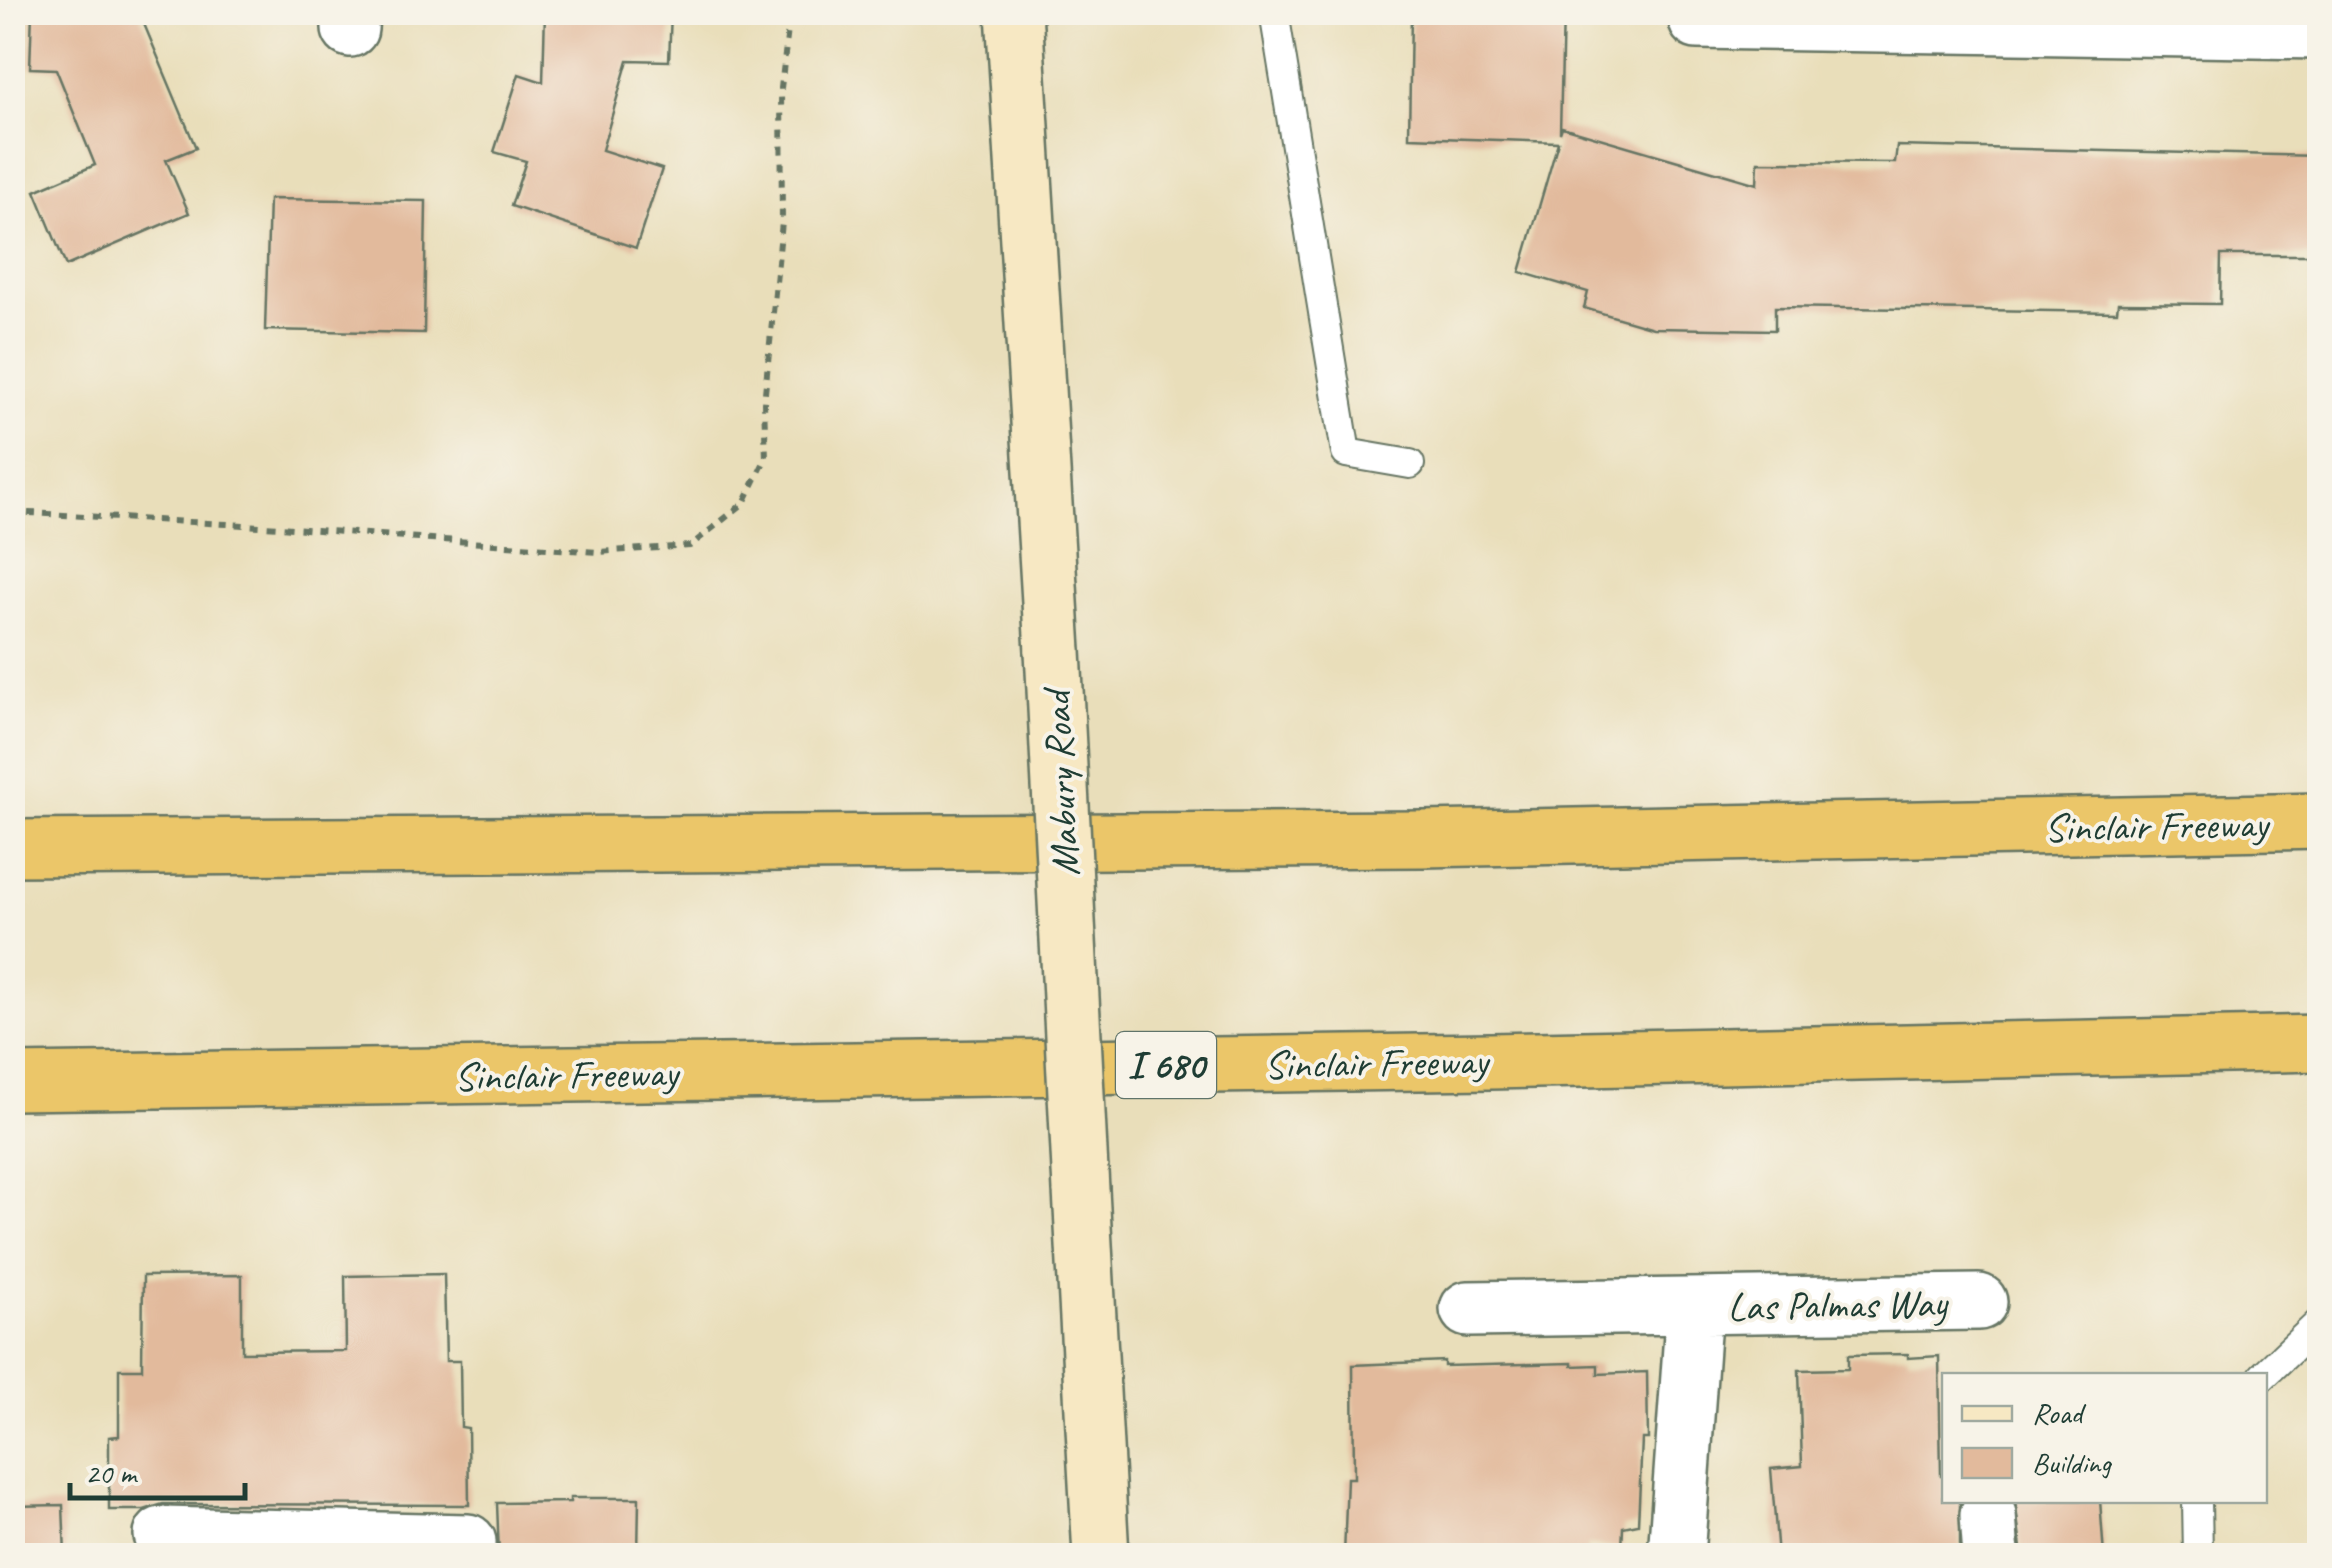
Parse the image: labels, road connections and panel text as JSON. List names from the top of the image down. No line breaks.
{"streets":{"highway":["Sinclair Freeway","I 680"],"main road":["Mabury Road"],"street":["Las Palmas Way"]},"legend":["Road","Building"],"scale_bar":"20 m"}
